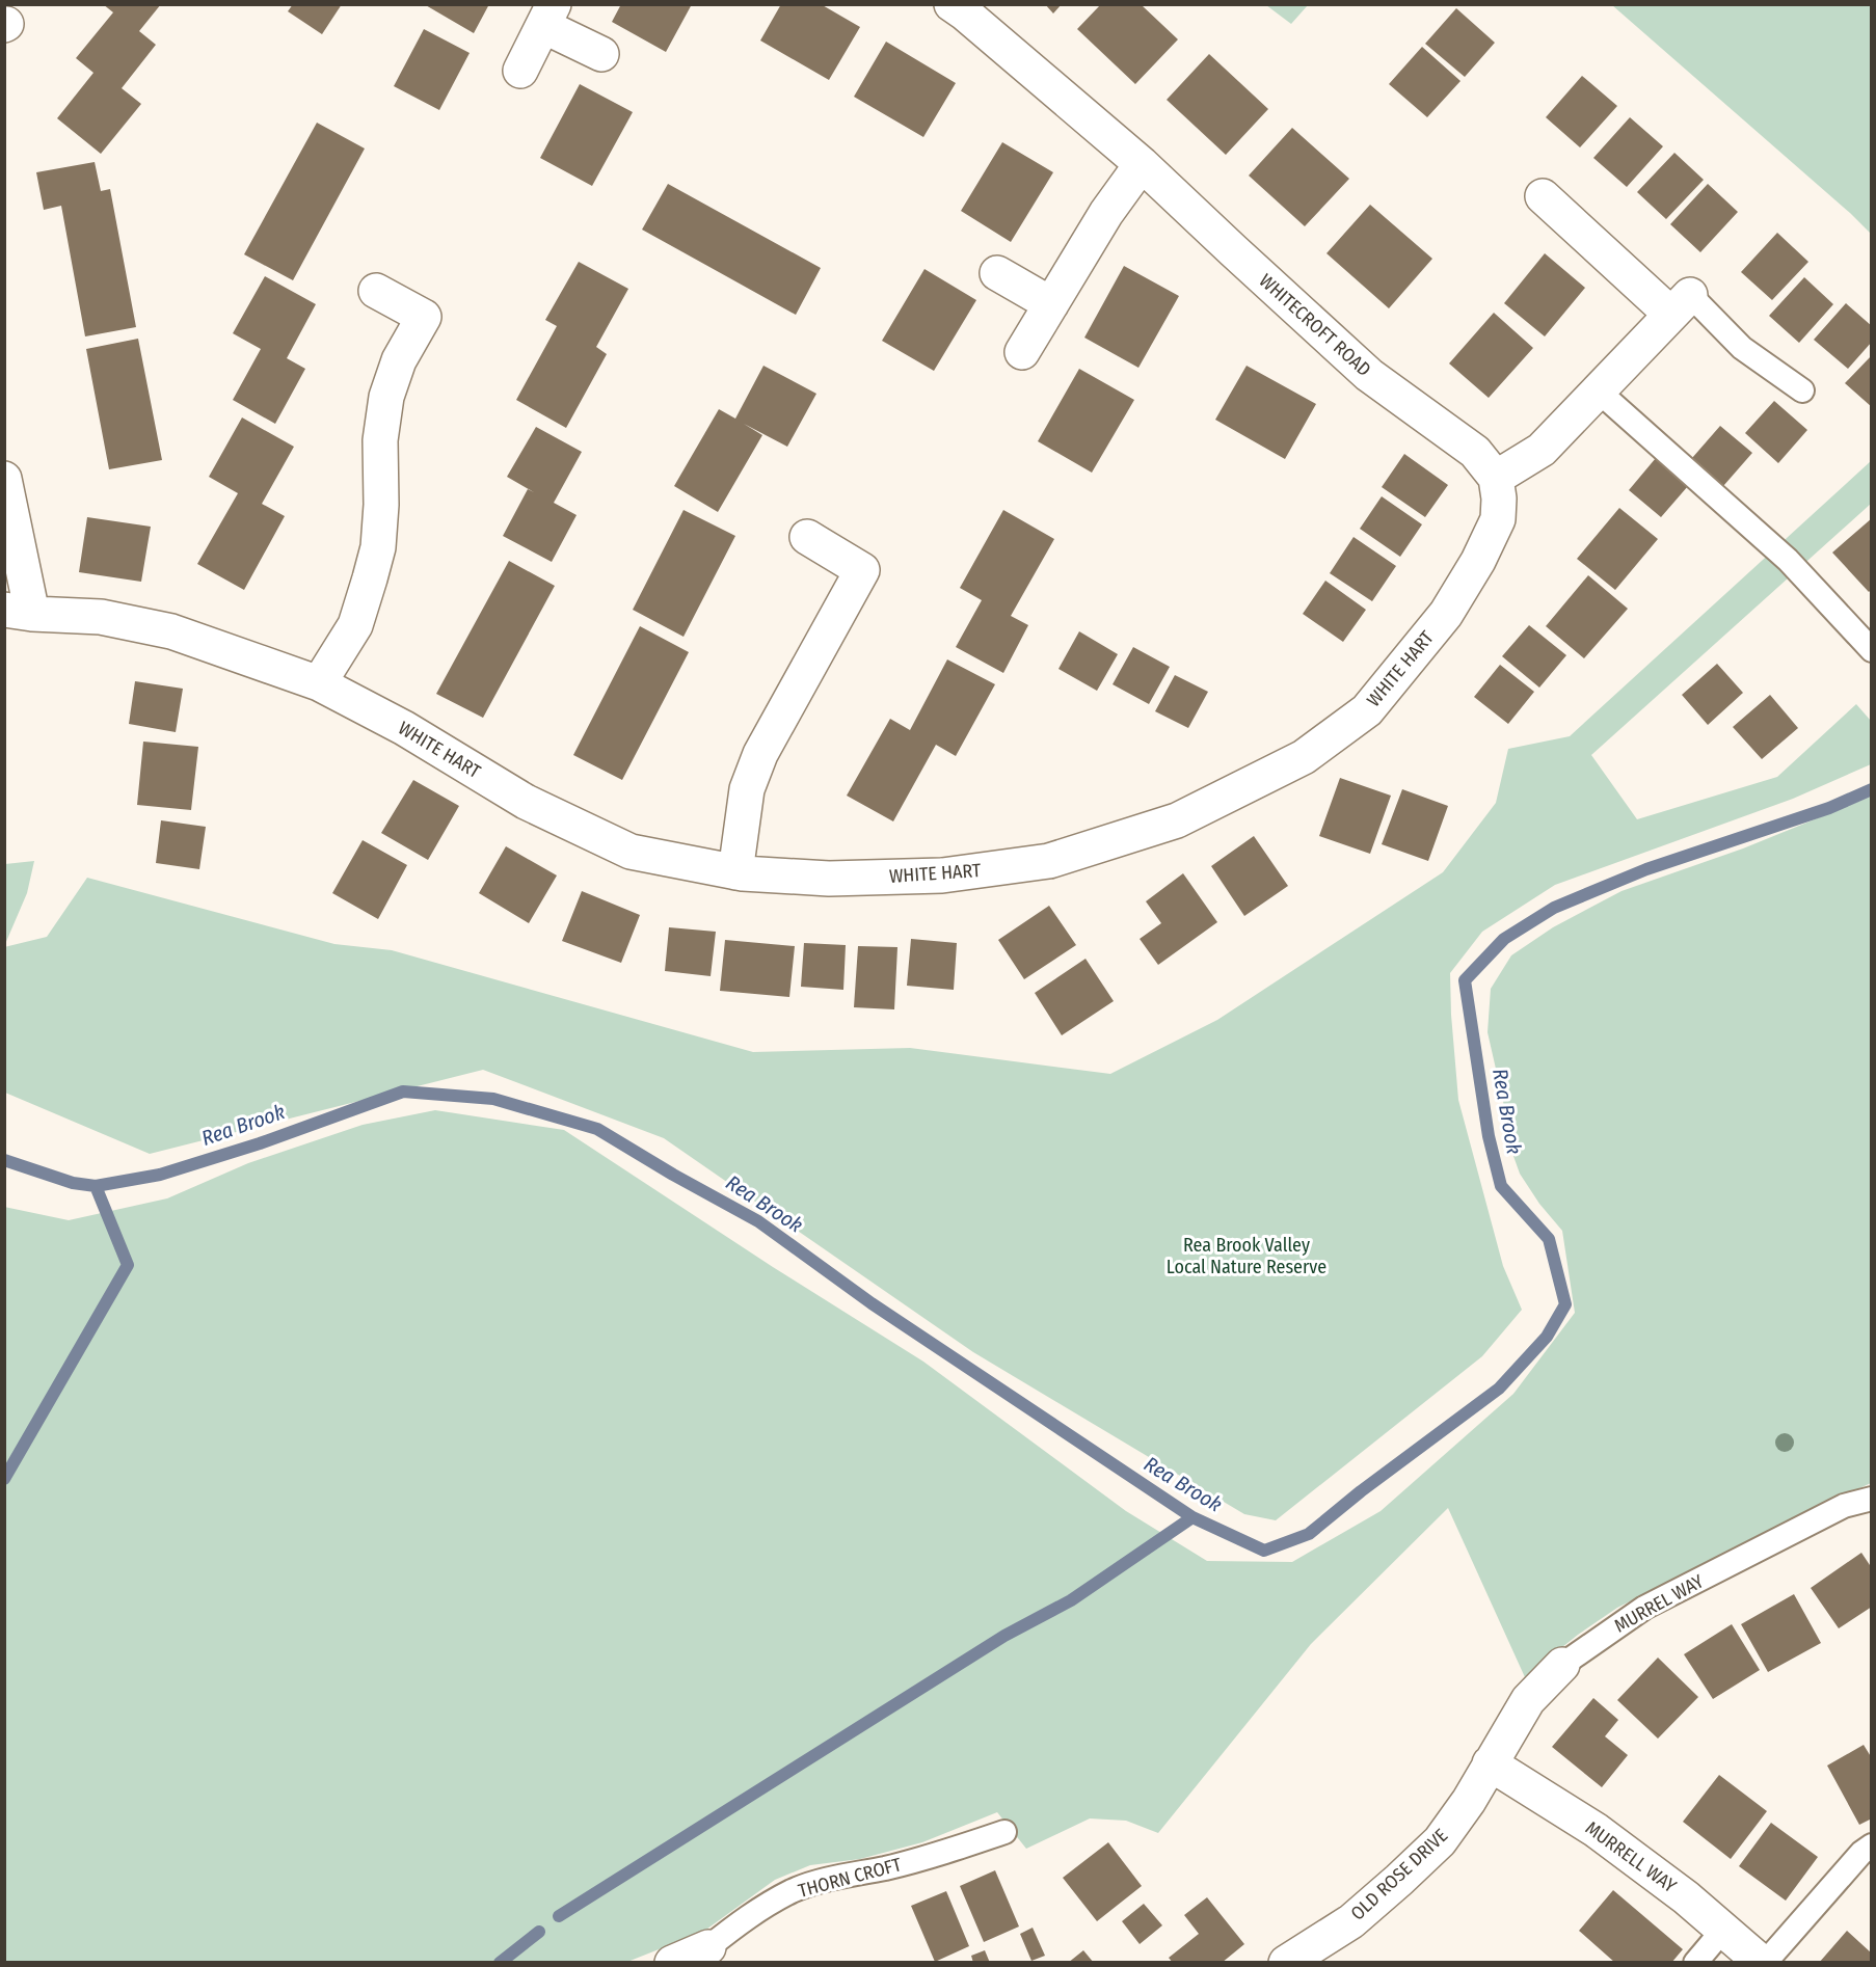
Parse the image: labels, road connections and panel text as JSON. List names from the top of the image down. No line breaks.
{"streets":{"street":["WHITECROFT ROAD","WHITE HART","MURREL WAY","MURRELL WAY","OLD ROSE DRIVE","THORN CROFT"]},"crossings":[["WHITECROFT ROAD","WHITE HART"],["MURREL WAY","MURRELL WAY"],["MURREL WAY","OLD ROSE DRIVE"],["MURRELL WAY","OLD ROSE DRIVE"]],"water":["Rea Brook"],"parks":["Rea Brook Valley Local Nature Reserve"]}
